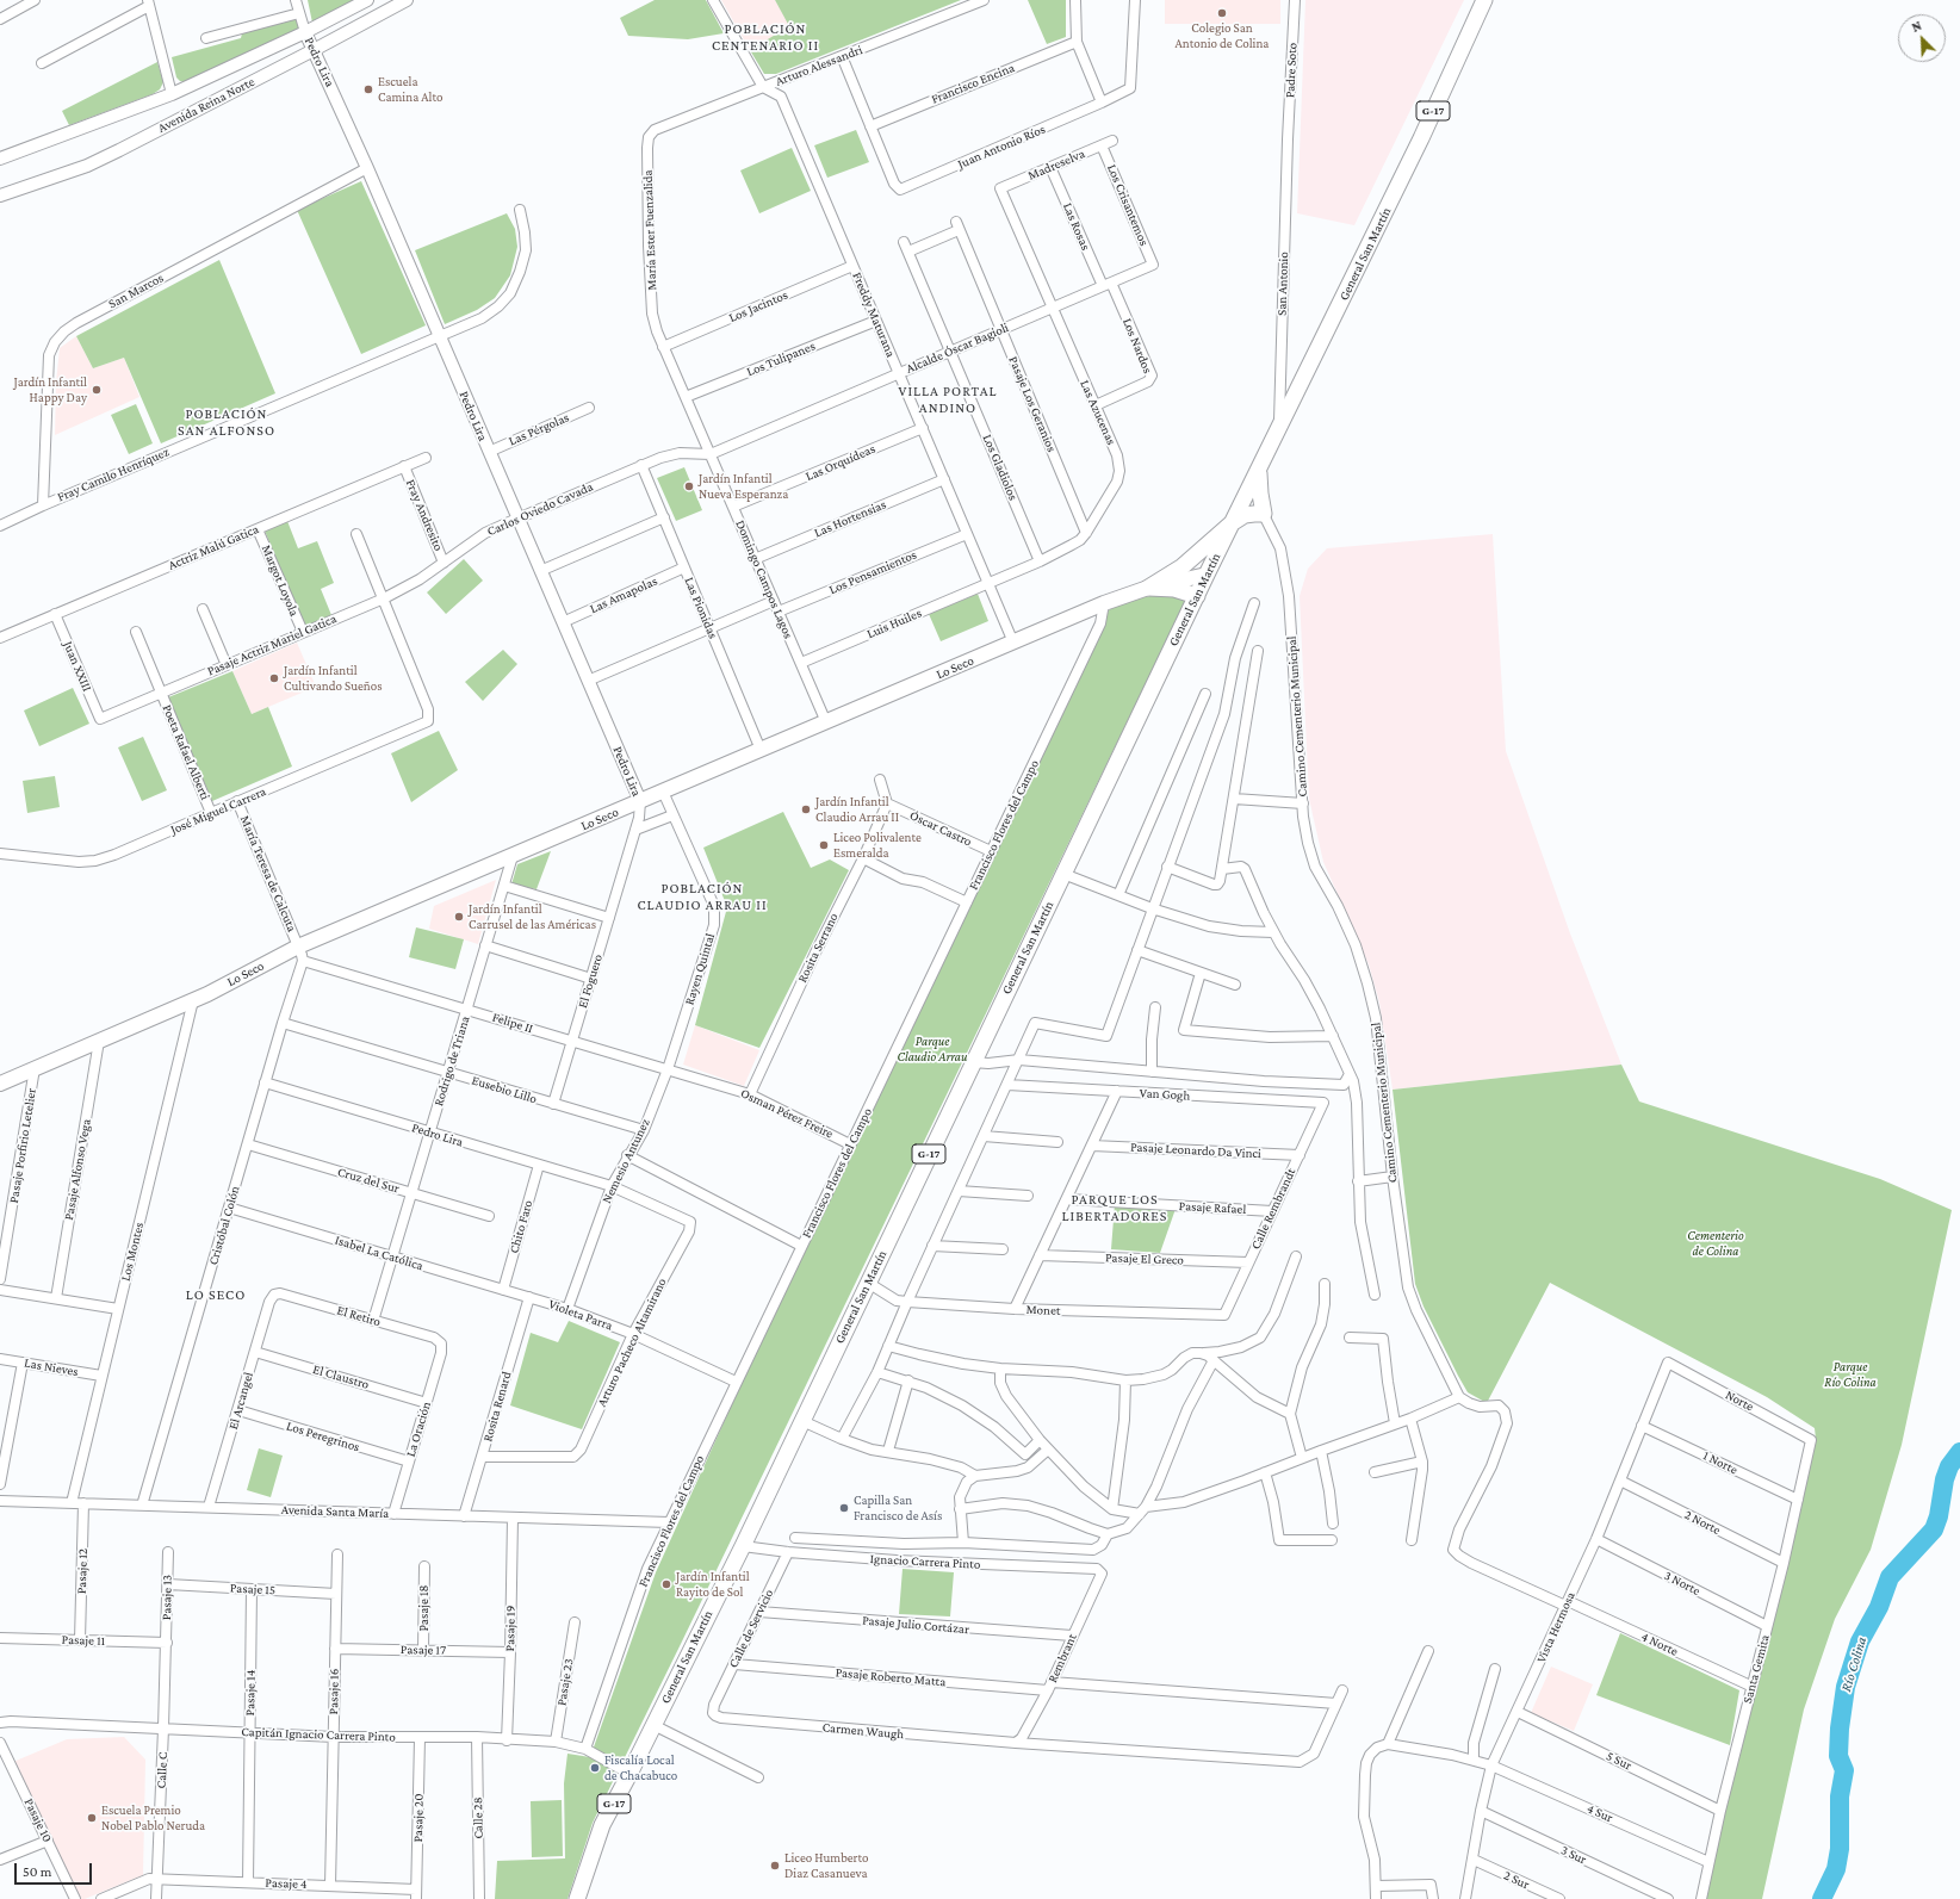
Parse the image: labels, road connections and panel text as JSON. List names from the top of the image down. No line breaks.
{"streets":{"main road":["G-17","General San Martín","Lo Seco"],"street":["Pedro Lira","Arturo Alessandri","Padre Soto","Francisco Encina","Avenida Reina Norte","Juan Antonio Ríos","Madreselva","Los Crisantemos","Las Rosas","María Ester Fuenzalida","San Antonio","San Marcos","Los Jacintos","Freddy Maturana","Los Nardos","Alcalde Óscar Bagioli","Los Tulipanes","Pasaje Los Geranios","Las Azucenas","Las Pérgolas","Las Orquídeas","Los Gladiolos","Fray Camilo Henríquez","Carlos Oviedo Cavada","Fray Andresito","Las Hortensias","Actriz Malú Gatica","Los Pensamientos","Domingo Campos Lagos","Margot Loyola","Las Amapolas","Las Pionidas","Luis Huiles","Pasaje Actriz Mariel Gatica","Juan XXIII","Camino Cementerio Municipal","Poeta Rafael Alberti","José Miguel Carrera","Francisco Flores del Campo","Óscar Castro","María Teresa de Calcuta","Rosita Serrano","Rayen Quintal","El Foguero","Felipe II","Rodrigo de Triana","Eusebio Lillo","Van Gogh","Osman Pérez Freire","Pasaje Porfirio Letelier","Pasaje Leonardo Da Vinci","Nemesio Antunez","Pasaje Alfonso Vega","Cruz del Sur","Pasaje Rafael","Calle Rembrandt","Cristóbal Colón","Chito Faro","Los Montes","Isabel La Católica","Pasaje El Greco","Monet","Violeta Parra","El Retiro","Arturo Pacheco Altamirano","Las Nieves","El Claustro","El Arcangel","Norte","Rosita Renard","La Oración","Los Peregrinos","1 Norte","Avenida Santa María","2 Norte","Ignacio Carrera Pinto","Pasaje 12","3 Norte","Pasaje 15","Pasaje 13","Pasaje 18","Pasaje Julio Cortázar","Vista Hermosa","Pasaje 19","Calle de Servicio","Pasaje 11","4 Norte","Pasaje 17","Rembrant","Santa Gemita","Pasaje Roberto Matta","Pasaje 23","Pasaje 16","Pasaje 14","Carmen Waugh","Capitán Ignacio Carrera Pinto","5 Sur","Calle C","4 Sur","Pasaje 20","Calle 28","Pasaje 10","3 Sur","2 Sur","Pasaje 4"]},"crossings":[["Pedro Lira","Avenida Reina Norte"],["Pedro Lira","San Marcos"],["Pedro Lira","Las Pérgolas"],["Pedro Lira","Fray Camilo Henríquez"],["Pedro Lira","Carlos Oviedo Cavada"],["Pedro Lira","Las Amapolas"],["Pedro Lira","Lo Seco"],["Pedro Lira","El Foguero"],["Pedro Lira","Rodrigo de Triana"],["Pedro Lira","Nemesio Antunez"],["Pedro Lira","Cristóbal Colón"],["Pedro Lira","Chito Faro"],["Pedro Lira","Arturo Pacheco Altamirano"],["Arturo Alessandri","María Ester Fuenzalida"],["Arturo Alessandri","Freddy Maturana"],["Padre Soto","San Antonio"],["Francisco Encina","Juan Antonio Ríos"],["Madreselva","Los Crisantemos"],["Madreselva","Las Rosas"],["Madreselva","Las Azucenas"],["Los Crisantemos","Alcalde Óscar Bagioli"],["Las Rosas","Los Nardos"],["Las Rosas","Alcalde Óscar Bagioli"],["María Ester Fuenzalida","Domingo Campos Lagos"],["General San Martín","San Antonio"],["General San Martín","Lo Seco"],["General San Martín","Camino Cementerio Municipal"],["General San Martín","Monet"],["General San Martín","Ignacio Carrera Pinto"],["General San Martín","Capitán Ignacio Carrera Pinto"],["San Marcos","Fray Camilo Henríquez"],["Los Jacintos","Freddy Maturana"],["Los Jacintos","Domingo Campos Lagos"],["Freddy Maturana","Alcalde Óscar Bagioli"],["Freddy Maturana","Los Tulipanes"],["Freddy Maturana","Las Azucenas"],["Freddy Maturana","Las Orquídeas"],["Freddy Maturana","Las Hortensias"],["Freddy Maturana","Los Pensamientos"],["Freddy Maturana","Luis Huiles"],["Freddy Maturana","Lo Seco"],["Los Nardos","Alcalde Óscar Bagioli"],["Los Nardos","Las Azucenas"],["Alcalde Óscar Bagioli","Pasaje Los Geranios"],["Alcalde Óscar Bagioli","Las Azucenas"],["Alcalde Óscar Bagioli","Los Gladiolos"],["Alcalde Óscar Bagioli","Carlos Oviedo Cavada"],["Alcalde Óscar Bagioli","Domingo Campos Lagos"],["Los Tulipanes","Domingo Campos Lagos"],["Pasaje Los Geranios","Las Azucenas"],["Pasaje Los Geranios","Los Gladiolos"],["Las Azucenas","Los Gladiolos"],["Las Azucenas","Luis Huiles"],["Las Orquídeas","Domingo Campos Lagos"],["Carlos Oviedo Cavada","Fray Andresito"],["Carlos Oviedo Cavada","Domingo Campos Lagos"],["Carlos Oviedo Cavada","Las Pionidas"],["Carlos Oviedo Cavada","Pasaje Actriz Mariel Gatica"],["Carlos Oviedo Cavada","José Miguel Carrera"],["Fray Andresito","Actriz Malú Gatica"],["Las Hortensias","Domingo Campos Lagos"],["Actriz Malú Gatica","Margot Loyola"],["Actriz Malú Gatica","Juan XXIII"],["Los Pensamientos","Domingo Campos Lagos"],["Domingo Campos Lagos","Luis Huiles"],["Domingo Campos Lagos","Lo Seco"],["Margot Loyola","Pasaje Actriz Mariel Gatica"],["Las Amapolas","Las Pionidas"],["Las Pionidas","Lo Seco"],["Pasaje Actriz Mariel Gatica","Juan XXIII"],["Pasaje Actriz Mariel Gatica","Poeta Rafael Alberti"],["Pasaje Actriz Mariel Gatica","José Miguel Carrera"],["Lo Seco","Francisco Flores del Campo"],["Lo Seco","María Teresa de Calcuta"],["Lo Seco","Rayen Quintal"],["Lo Seco","El Foguero"],["Lo Seco","Felipe II"],["Lo Seco","Rodrigo de Triana"],["Lo Seco","Pasaje Porfirio Letelier"],["Lo Seco","Pasaje Alfonso Vega"],["Lo Seco","Cristóbal Colón"],["Lo Seco","Los Montes"],["Poeta Rafael Alberti","José Miguel Carrera"],["José Miguel Carrera","María Teresa de Calcuta"],["Francisco Flores del Campo","Óscar Castro"],["Francisco Flores del Campo","Osman Pérez Freire"],["Francisco Flores del Campo","Violeta Parra"],["Francisco Flores del Campo","Avenida Santa María"],["Francisco Flores del Campo","Capitán Ignacio Carrera Pinto"],["Óscar Castro","Rosita Serrano"],["María Teresa de Calcuta","Felipe II"],["María Teresa de Calcuta","Cristóbal Colón"],["Rosita Serrano","Osman Pérez Freire"],["Rayen Quintal","Felipe II"],["Rayen Quintal","Osman Pérez Freire"],["Rayen Quintal","Nemesio Antunez"],["El Foguero","Felipe II"],["El Foguero","Eusebio Lillo"],["Felipe II","Rodrigo de Triana"],["Felipe II","Osman Pérez Freire"],["Felipe II","Nemesio Antunez"],["Felipe II","Cristóbal Colón"],["Rodrigo de Triana","Eusebio Lillo"],["Rodrigo de Triana","Cruz del Sur"],["Rodrigo de Triana","Isabel La Católica"],["Rodrigo de Triana","El Retiro"],["Eusebio Lillo","Nemesio Antunez"],["Eusebio Lillo","Cristóbal Colón"],["Van Gogh","Calle Rembrandt"],["Osman Pérez Freire","Nemesio Antunez"],["Pasaje Leonardo Da Vinci","Calle Rembrandt"],["Nemesio Antunez","Violeta Parra"],["Nemesio Antunez","Arturo Pacheco Altamirano"],["Cruz del Sur","Cristóbal Colón"],["Pasaje Rafael","Calle Rembrandt"],["Calle Rembrandt","Pasaje El Greco"],["Calle Rembrandt","Monet"],["Cristóbal Colón","Isabel La Católica"],["Cristóbal Colón","Avenida Santa María"],["Chito Faro","Isabel La Católica"],["Los Montes","Las Nieves"],["Los Montes","Avenida Santa María"],["Isabel La Católica","Violeta Parra"],["Isabel La Católica","Rosita Renard"],["Violeta Parra","Arturo Pacheco Altamirano"],["Violeta Parra","Rosita Renard"],["El Retiro","El Arcangel"],["El Retiro","La Oración"],["Arturo Pacheco Altamirano","Rosita Renard"],["El Claustro","El Arcangel"],["El Claustro","La Oración"],["El Arcangel","Los Peregrinos"],["El Arcangel","Avenida Santa María"],["Norte","Vista Hermosa"],["Norte","Santa Gemita"],["Rosita Renard","Avenida Santa María"],["La Oración","Los Peregrinos"],["La Oración","Avenida Santa María"],["1 Norte","Vista Hermosa"],["1 Norte","Santa Gemita"],["Avenida Santa María","Pasaje 12"],["Avenida Santa María","Pasaje 19"],["2 Norte","Vista Hermosa"],["2 Norte","Santa Gemita"],["Ignacio Carrera Pinto","Calle de Servicio"],["Ignacio Carrera Pinto","Rembrant"],["Pasaje 12","Pasaje 11"],["3 Norte","Vista Hermosa"],["3 Norte","Santa Gemita"],["Pasaje 15","Pasaje 13"],["Pasaje 15","Pasaje 16"],["Pasaje 15","Pasaje 14"],["Pasaje 13","Pasaje 11"],["Pasaje 13","Calle C"],["Pasaje 18","Pasaje 17"],["Pasaje Julio Cortázar","Calle de Servicio"],["Pasaje Julio Cortázar","Rembrant"],["Vista Hermosa","4 Norte"],["Vista Hermosa","5 Sur"],["Vista Hermosa","4 Sur"],["Vista Hermosa","3 Sur"],["Vista Hermosa","2 Sur"],["Pasaje 19","Pasaje 17"],["Pasaje 19","Capitán Ignacio Carrera Pinto"],["Calle de Servicio","Pasaje Roberto Matta"],["Calle de Servicio","Carmen Waugh"],["Pasaje 11","Calle C"],["4 Norte","Santa Gemita"],["Pasaje 17","Pasaje 16"],["Rembrant","Pasaje Roberto Matta"],["Rembrant","Carmen Waugh"],["Santa Gemita","5 Sur"],["Santa Gemita","4 Sur"],["Pasaje 23","Capitán Ignacio Carrera Pinto"],["Pasaje 16","Capitán Ignacio Carrera Pinto"],["Pasaje 16","Pasaje 4"],["Pasaje 14","Capitán Ignacio Carrera Pinto"],["Pasaje 14","Pasaje 4"],["Capitán Ignacio Carrera Pinto","Calle C"],["Capitán Ignacio Carrera Pinto","Pasaje 20"],["Capitán Ignacio Carrera Pinto","Calle 28"],["Calle C","Pasaje 4"],["Pasaje 20","Pasaje 4"]],"districts":["POBLACIÓN CENTENARIO II","VILLA PORTAL ANDINO","POBLACIÓN SAN ALFONSO","POBLACIÓN CLAUDIO ARRAU II","PARQUE LOS LIBERTADORES","LO SECO"],"water":["Río Colina"],"parks":["Parque Claudio Arrau","Cementerio de Colina","Parque Río Colina"],"places":["Colegio San Antonio de Colina","Escuela Camina Alto","Jardín Infantil Happy Day","Jardín Infantil Nueva Esperanza","Jardín Infantil Cultivando Sueños","Jardín Infantil Claudio Arrau II","Liceo Polivalente Esmeralda","Jardín Infantil Carrusel de las Américas","Capilla San Francisco de Asís","Jardín Infantil Rayito de Sol","Fiscalía Local de Chacabuco","Escuela Premio Nobel Pablo Neruda","Liceo Humberto Diaz Casanueva"],"scale_bar":"50 m","north":"top left"}
